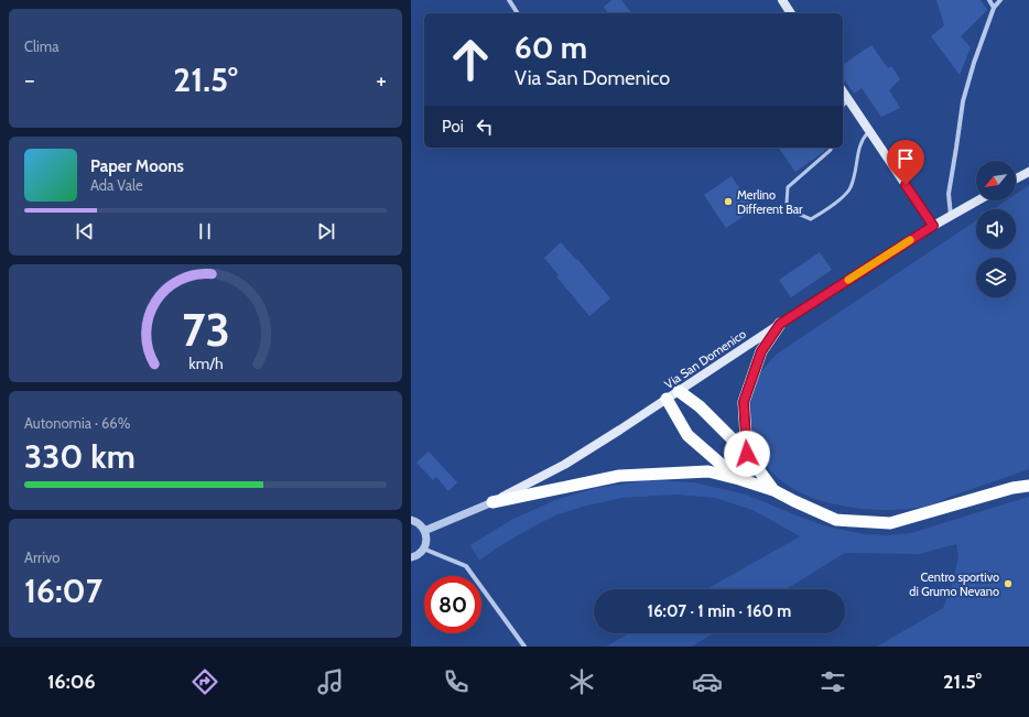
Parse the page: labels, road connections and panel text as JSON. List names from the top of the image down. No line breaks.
{"streets":{"main road":["Via San Domenico"]},"places":["Merlino Different Bar","Centro sportivo di Grumo Nevano"],"north":"bottom left","page":{"tile":["Clima",["Autonomia · 66%","330 km"],["Arrivo","16:07"]],"turn":["60 m","Via San Domenico"],"heat":["−","21.5°","+"],"then":"Poi","song":["Paper Moons","Ada Vale"],"limit":"80","trip":"16:07 · 1 min · 160 m","tabs":["16:06","21.5°"],"gauge":["73","km/h"]}}
